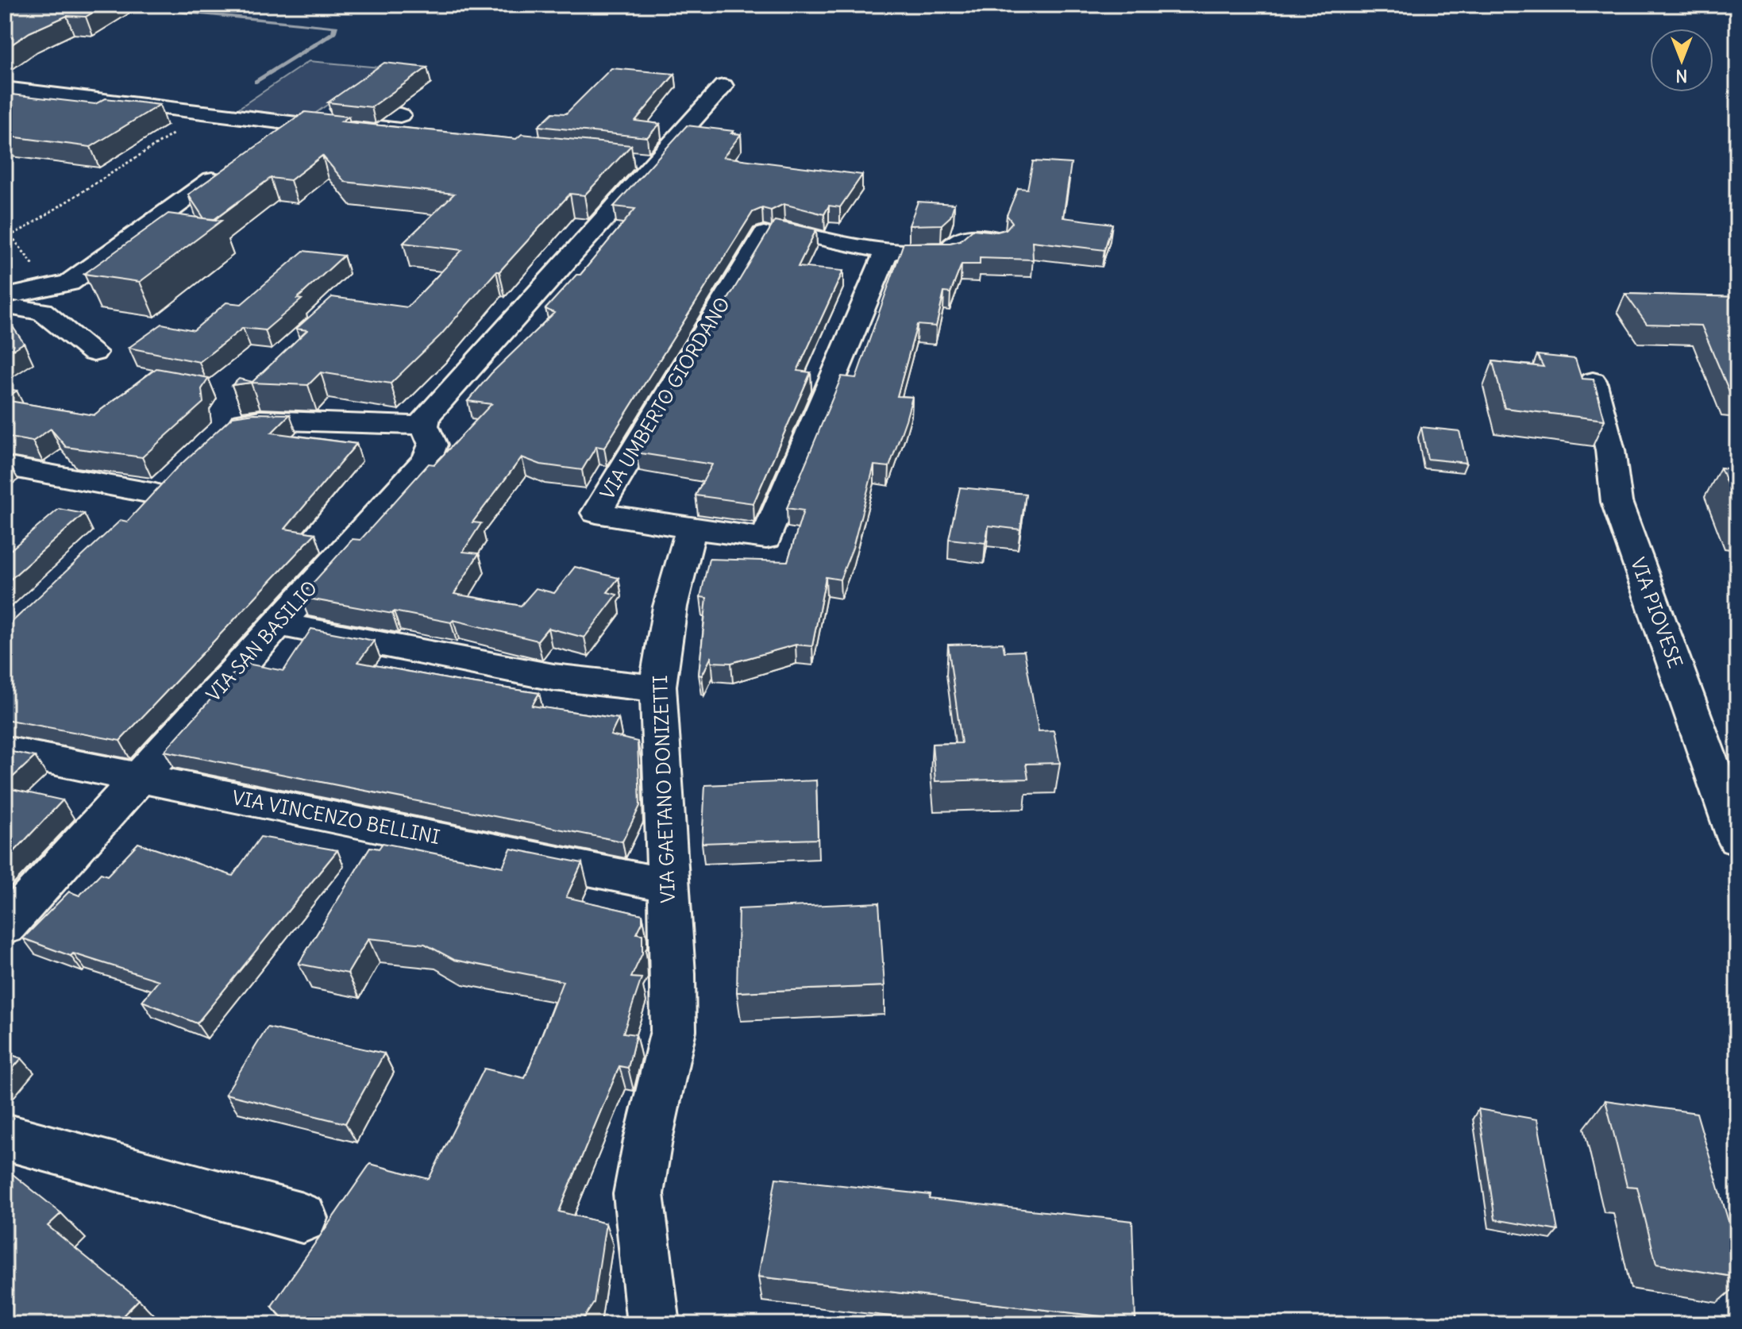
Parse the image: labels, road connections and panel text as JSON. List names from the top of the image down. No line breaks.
{"streets":{"street":["VIA UMBERTO GIORDANO","VIA PIOVESE","VIA SAN BASILIO","VIA GAETANO DONIZETTI","VIA VINCENZO BELLINI"]},"crossings":[["VIA UMBERTO GIORDANO","VIA GAETANO DONIZETTI"],["VIA SAN BASILIO","VIA VINCENZO BELLINI"],["VIA GAETANO DONIZETTI","VIA VINCENZO BELLINI"]],"north":"bottom"}
